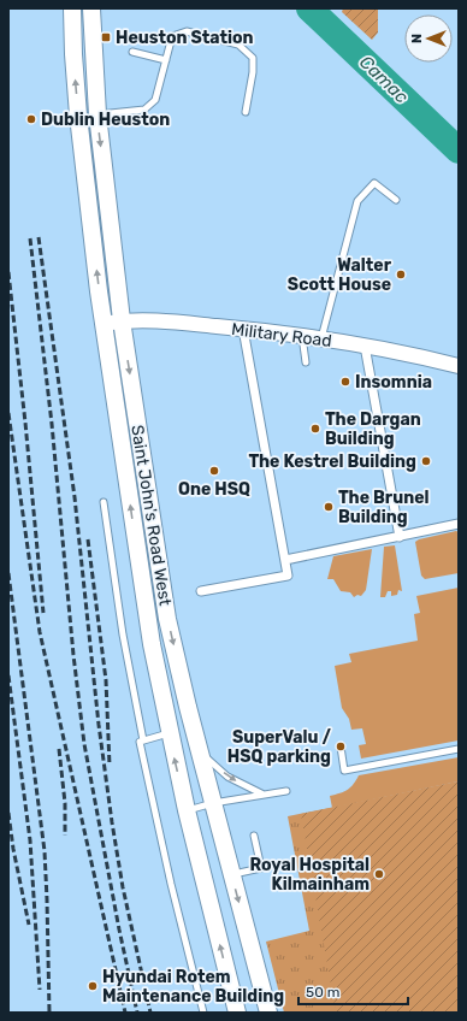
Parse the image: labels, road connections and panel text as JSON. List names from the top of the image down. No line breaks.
{"streets":{"main road":["Saint John's Road West"],"street":["Military Road"]},"crossings":[["Military Road","Saint John's Road West"]],"water":["Camac"],"places":{"transit":["Heuston Station"],"other":["Dublin Heuston","Walter Scott House","Insomnia","The Dargan Building","The Kestrel Building","One HSQ","The Brunel Building","SuperValu / HSQ parking","Royal Hospital Kilmainham","Hyundai Rotem Maintenance Building"]},"scale_bar":"50 m","north":"left"}
